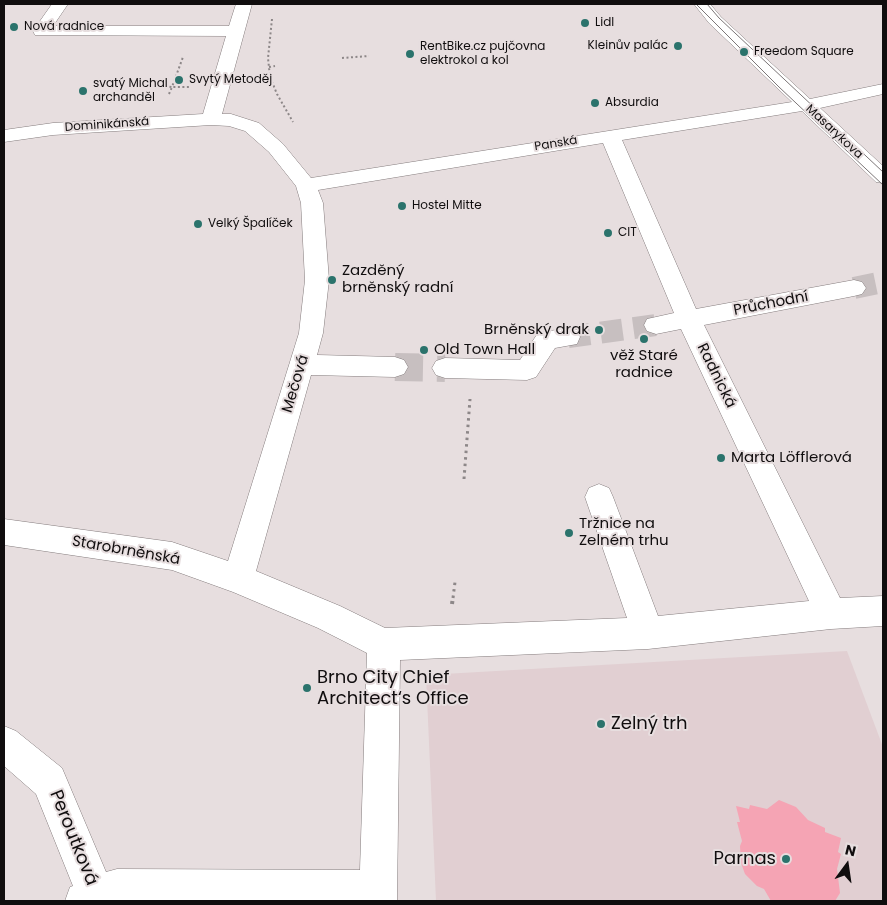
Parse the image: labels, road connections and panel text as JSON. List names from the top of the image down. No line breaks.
{"streets":{"street":["Dominikánská","Masarykova","Panská","Průchodní","Radnická","Mečová","Starobrněnská","Peroutková"]},"crossings":[["Dominikánská","Panská"],["Dominikánská","Mečová"],["Masarykova","Panská"],["Panská","Radnická"],["Panská","Mečová"],["Průchodní","Radnická"],["Mečová","Starobrněnská"]],"places":["Lidl","Nová radnice","Kleinův palác","Freedom Square","RentBike.cz pujčovna elektrokol a kol","Svytý Metoděj","svatý Michal archanděl","Absurdia","Hostel Mitte","Velký Špalíček","CIT","Zazděný brněnský radní","Brněnský drak","věž Staré radnice","Old Town Hall","Marta Löfflerová","Tržnice na Zelném trhu","Brno City Chief Architect‘s Office","Zelný trh","Parnas"],"north":"top"}
